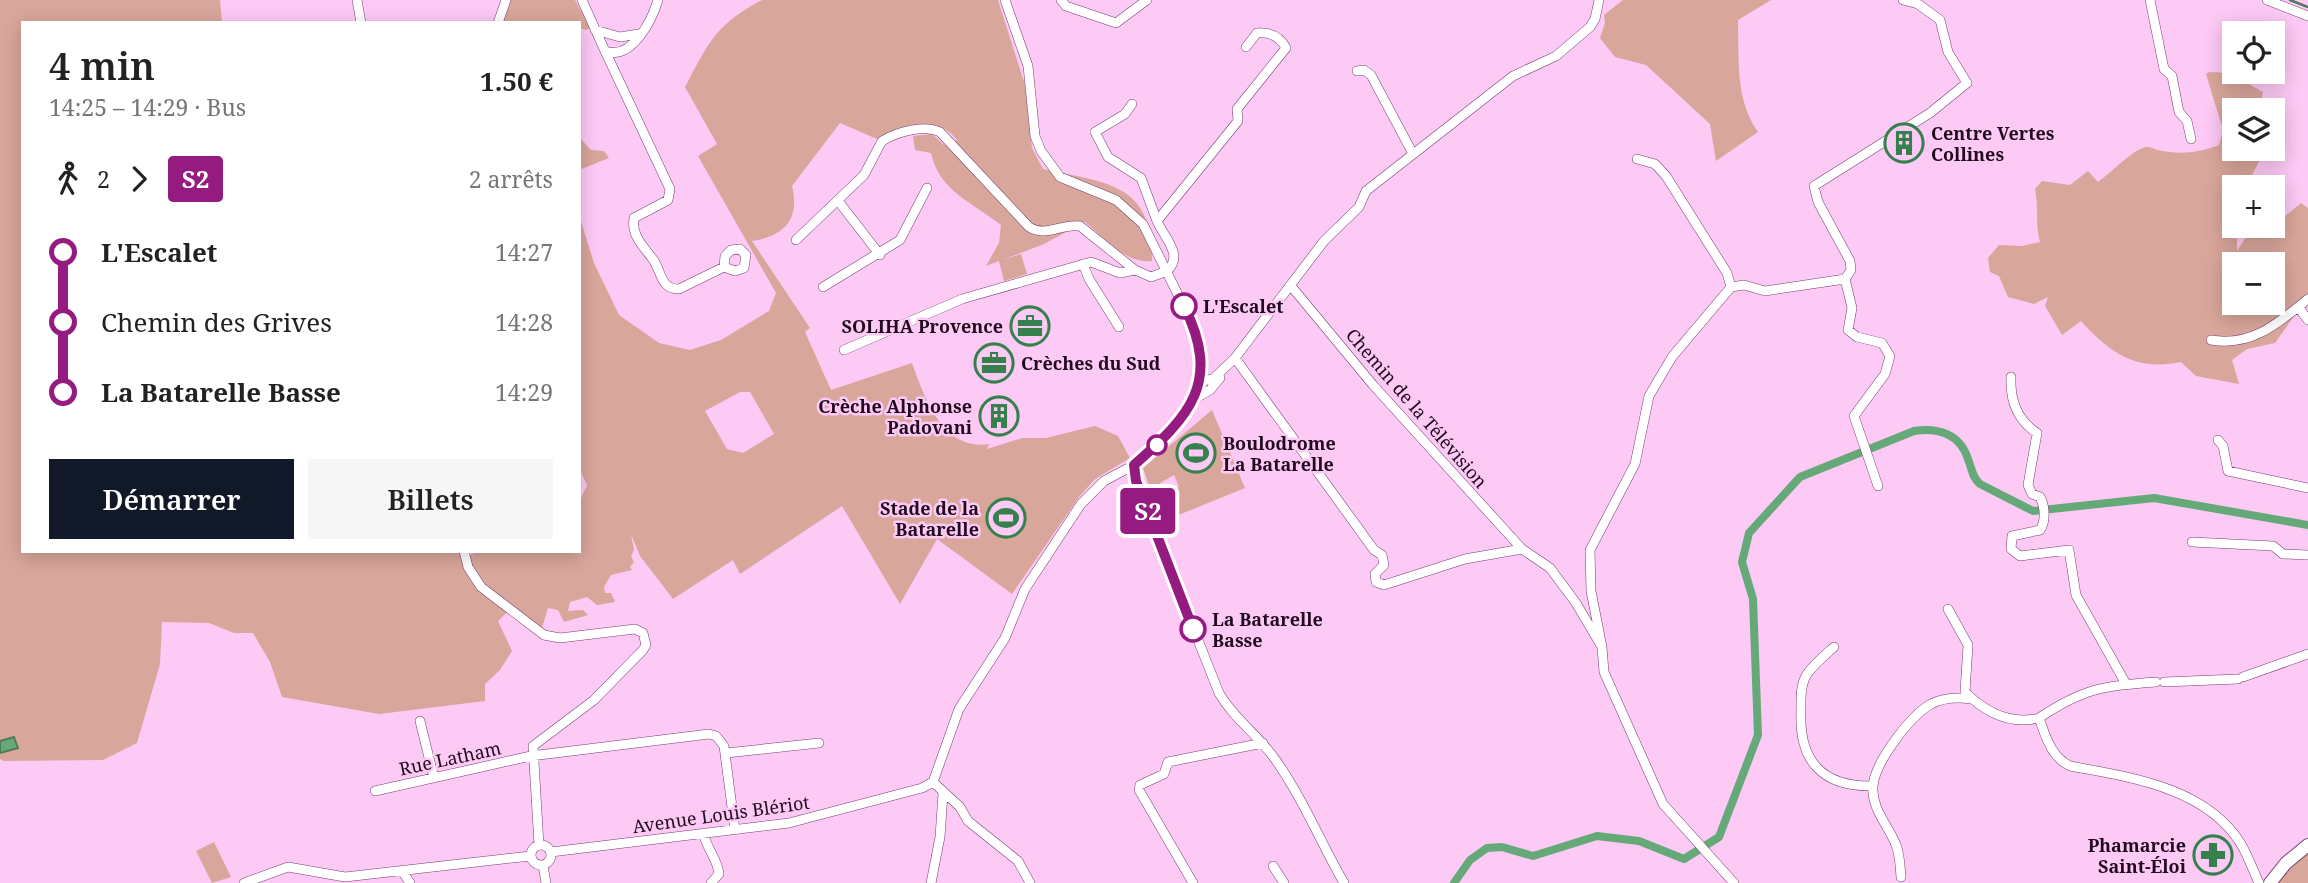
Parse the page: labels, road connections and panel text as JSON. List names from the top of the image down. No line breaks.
{"streets":{"street":["Chemin de la Télévision","Rue Latham","Avenue Louis Blériot"]},"places":{"building":["Centre Vertes Collines","Crèche Alphonse Padovani"],"other":["L'Escalet","La Batarelle Basse"],"office":["SOLIHA Provence","Crèches du Sud"],"sports":["Boulodrome La Batarelle","Stade de la Batarelle"],"pharmacy":["Phamarcie Saint-Éloi"]},"lines":["bus line S2"],"page":{"on_map":"S2","map_buttons":["+","−"],"heading":["4 min","14:25 – 14:29 · Bus","1.50 €"],"legs":["2","S2","2 arrêts"],"list":[{"name":"L'Escalet","value":"14:27"},{"name":"Chemin des Grives","value":"14:28"},{"name":"La Batarelle Basse","value":"14:29"}],"buttons":["Démarrer","Billets"]}}
